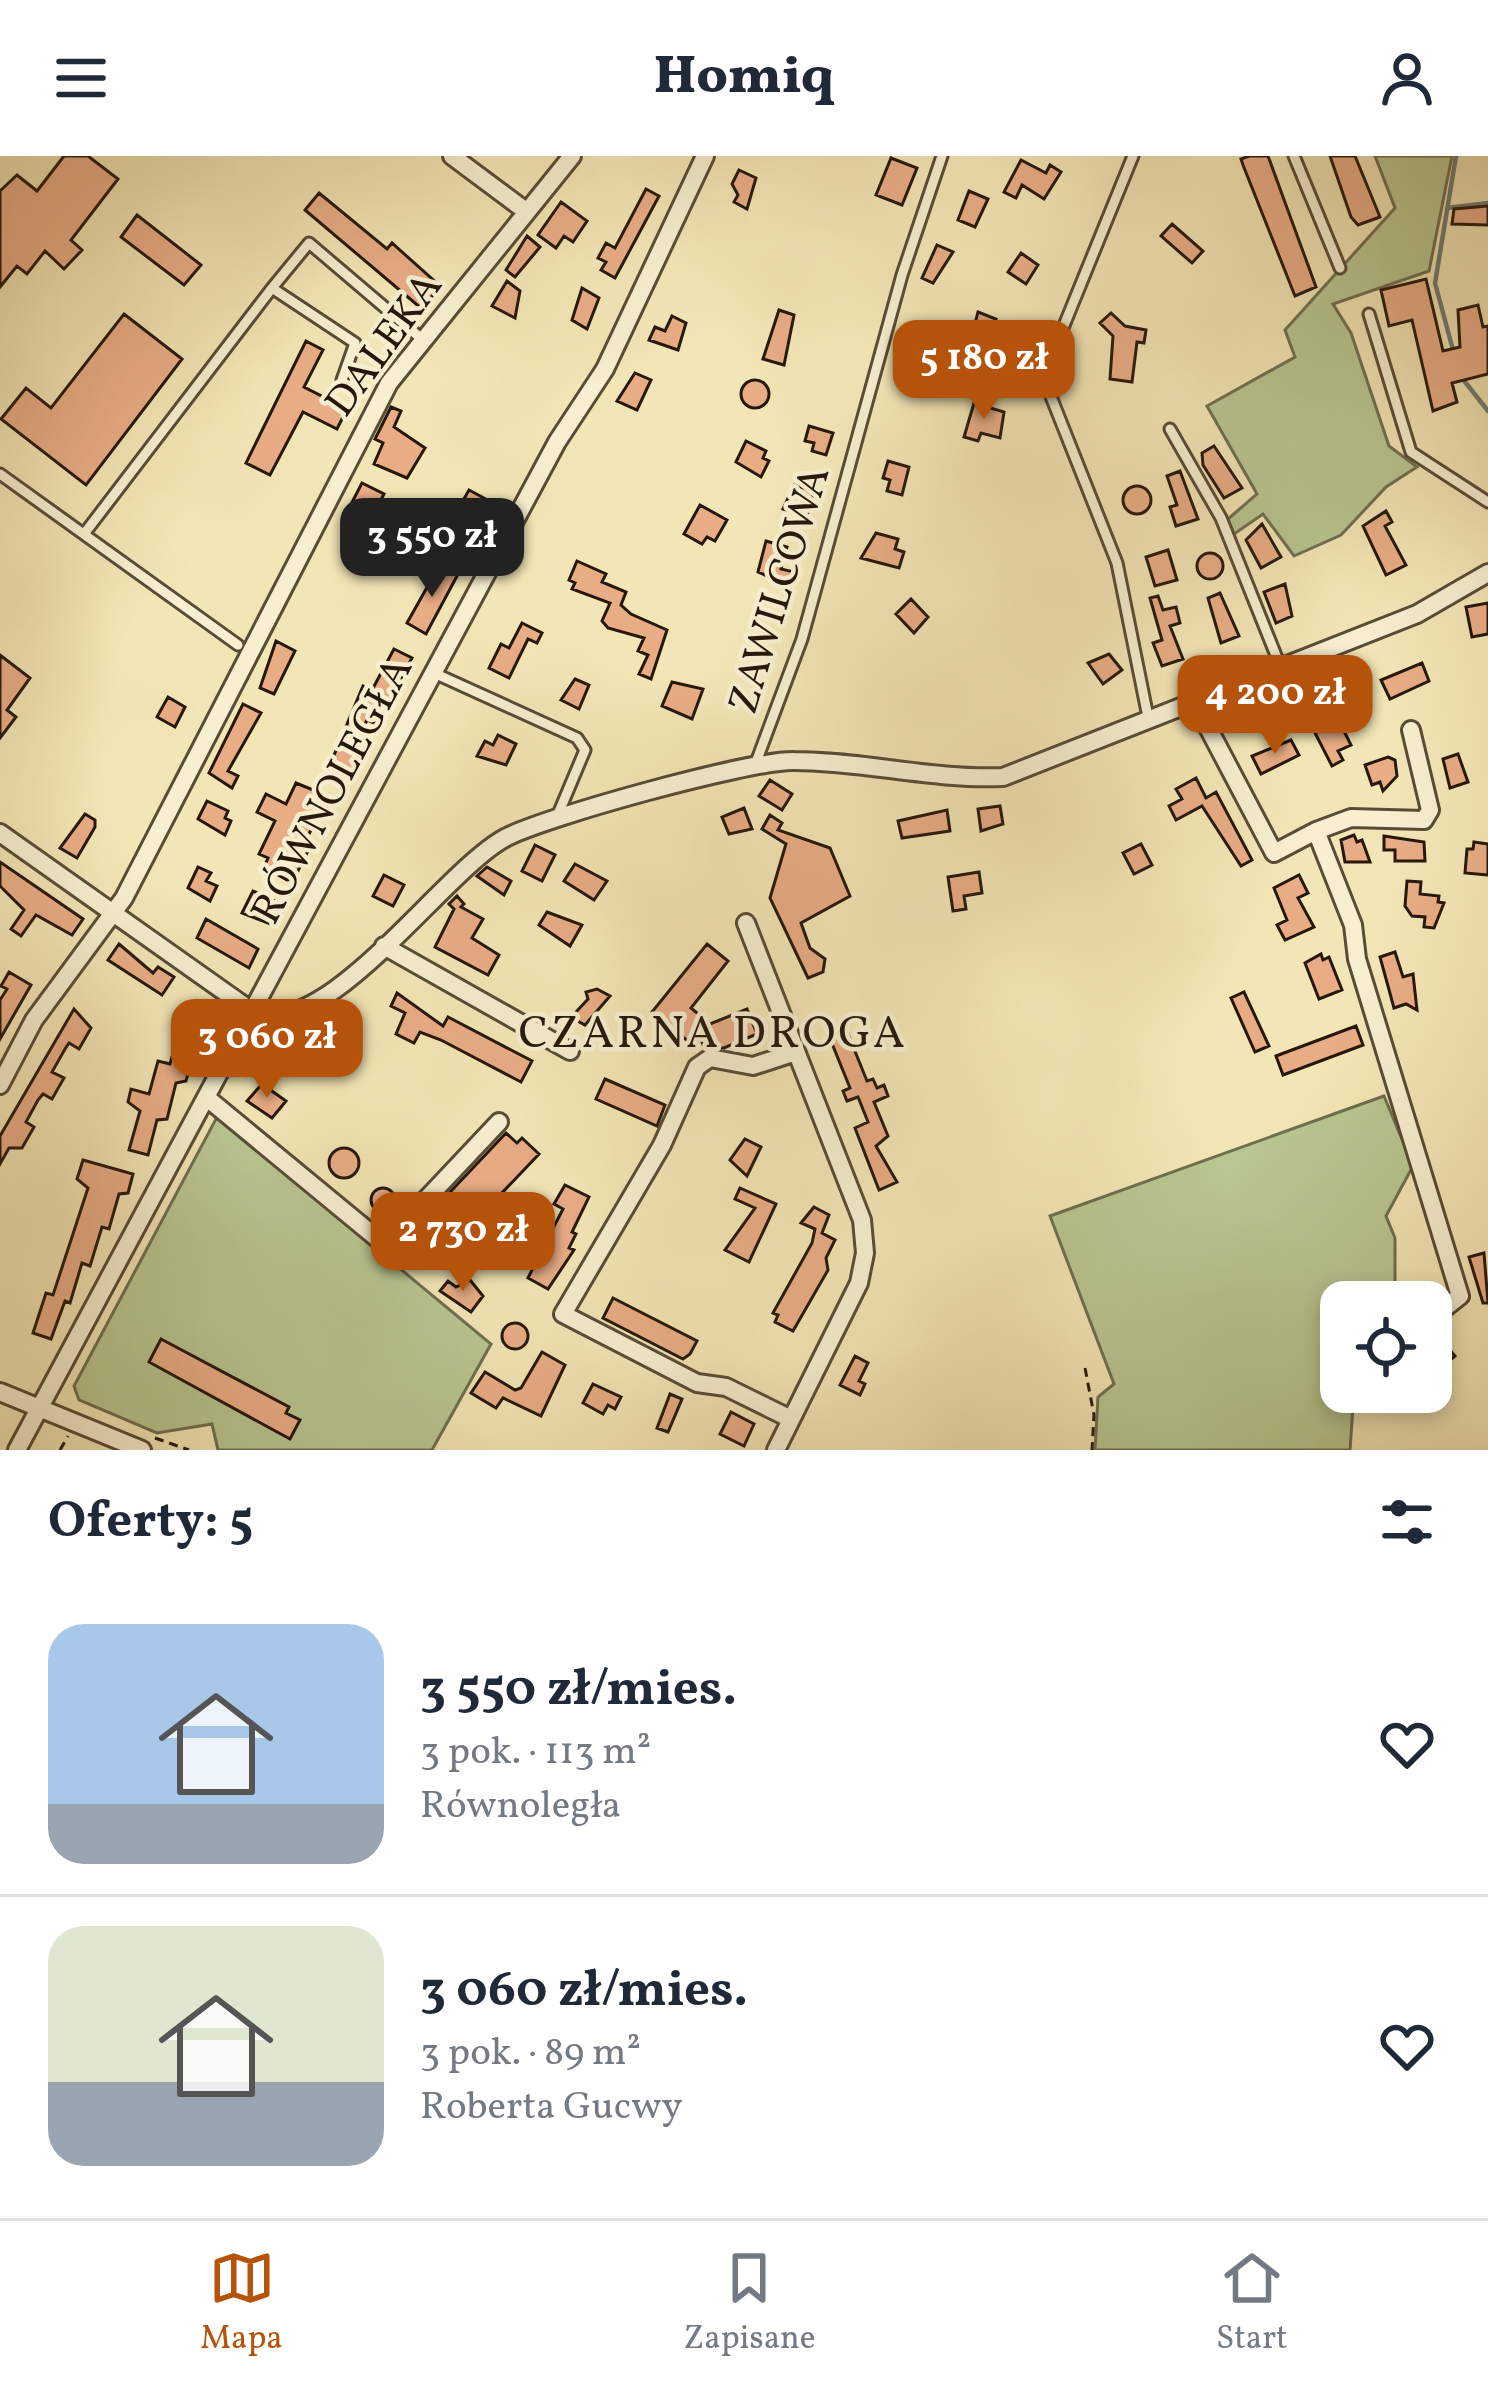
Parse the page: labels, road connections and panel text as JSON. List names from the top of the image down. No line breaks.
{"streets":{"street":["DALEKA","RÓWNOLEGŁA"],"lane":["ZAWILCOWA"]},"districts":["CZARNA DROGA"],"page":{"header":"Homiq","price":["5 180 zł","3 550 zł","4 200 zł","3 060 zł","2 730 zł"],"heading":"Oferty: 5","list":[{"name":"3 550 zł/mies.","note":"3 pok. · 113 m² · Równoległa"},{"name":"3 060 zł/mies.","note":"3 pok. · 89 m² · Roberta Gucwy"}],"tabs":["Mapa","Zapisane","Start"]}}
